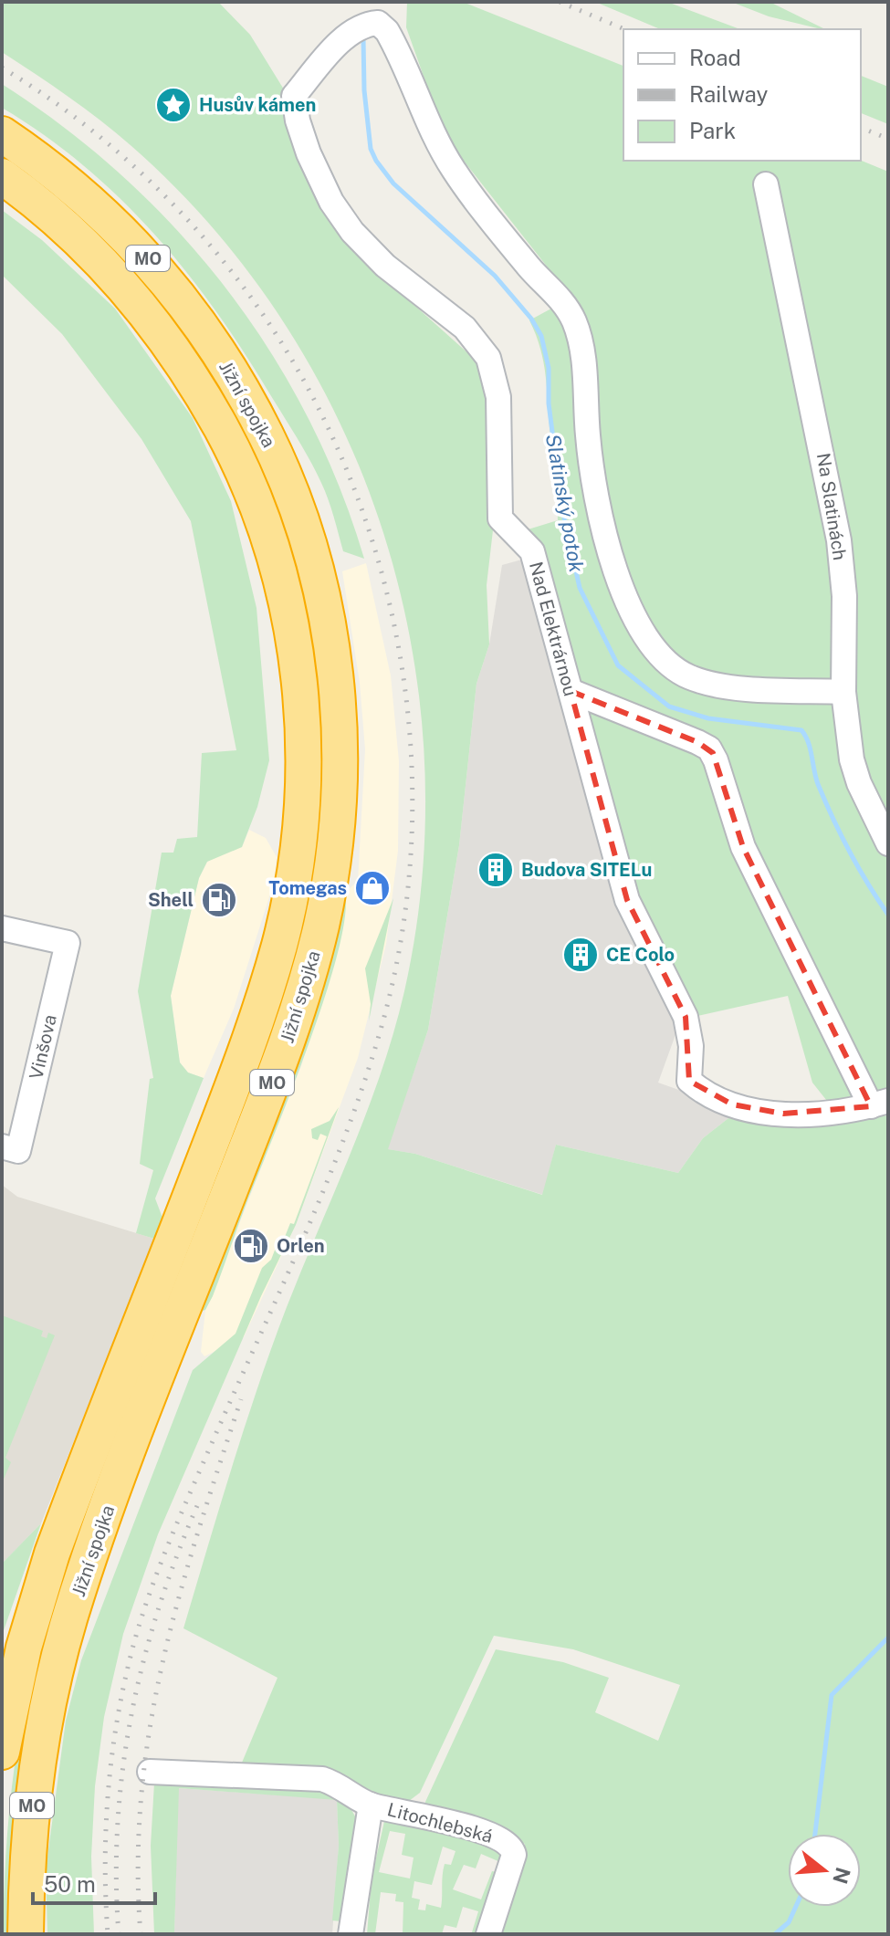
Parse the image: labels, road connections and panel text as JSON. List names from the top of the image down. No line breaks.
{"streets":{"highway":["MO","Jižní spojka"],"street":["Na Slatinách","Nad Elektrárnou","Vinšova","Litochlebská"]},"crossings":[["Na Slatinách","Nad Elektrárnou"]],"water":["Slatinský potok"],"places":{"place":["Husův kámen"],"building":["Budova SITELu","CE Colo"],"shop":["Tomegas"],"fuel station":["Shell","Orlen"]},"legend":["Road","Railway","Park"],"scale_bar":"50 m","north":"right"}
